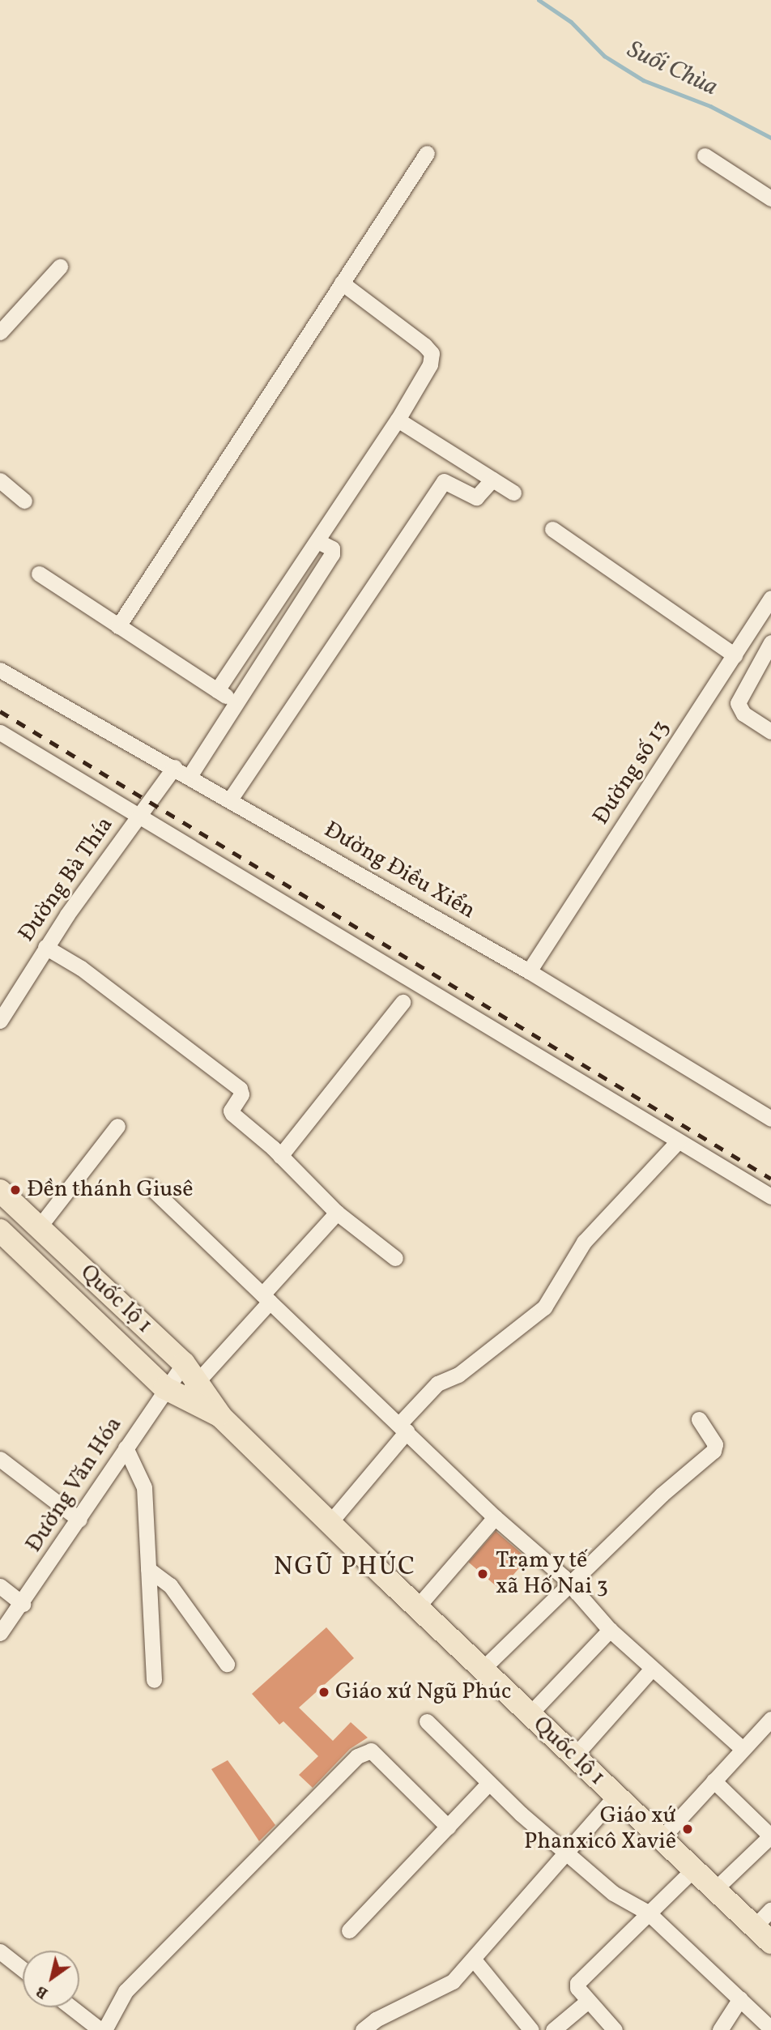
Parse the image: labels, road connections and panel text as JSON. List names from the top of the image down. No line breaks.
{"streets":{"highway":["Quốc lộ 1"],"street":["Đường số 13","Đường Điều Xiển","Đường Bà Thía","Đường Văn Hóa"]},"crossings":[["Đường số 13","Đường Điều Xiển"],["Đường Điều Xiển","Đường Bà Thía"],["Quốc lộ 1","Đường Văn Hóa"]],"districts":["NGŨ PHÚC"],"water":["Suối Chùa"],"places":["Đền thánh Giusê","Trạm y tế xã Hố Nai 3","Giáo xứ Ngũ Phúc","Giáo xứ Phanxicô Xaviê"],"north":"bottom left"}
